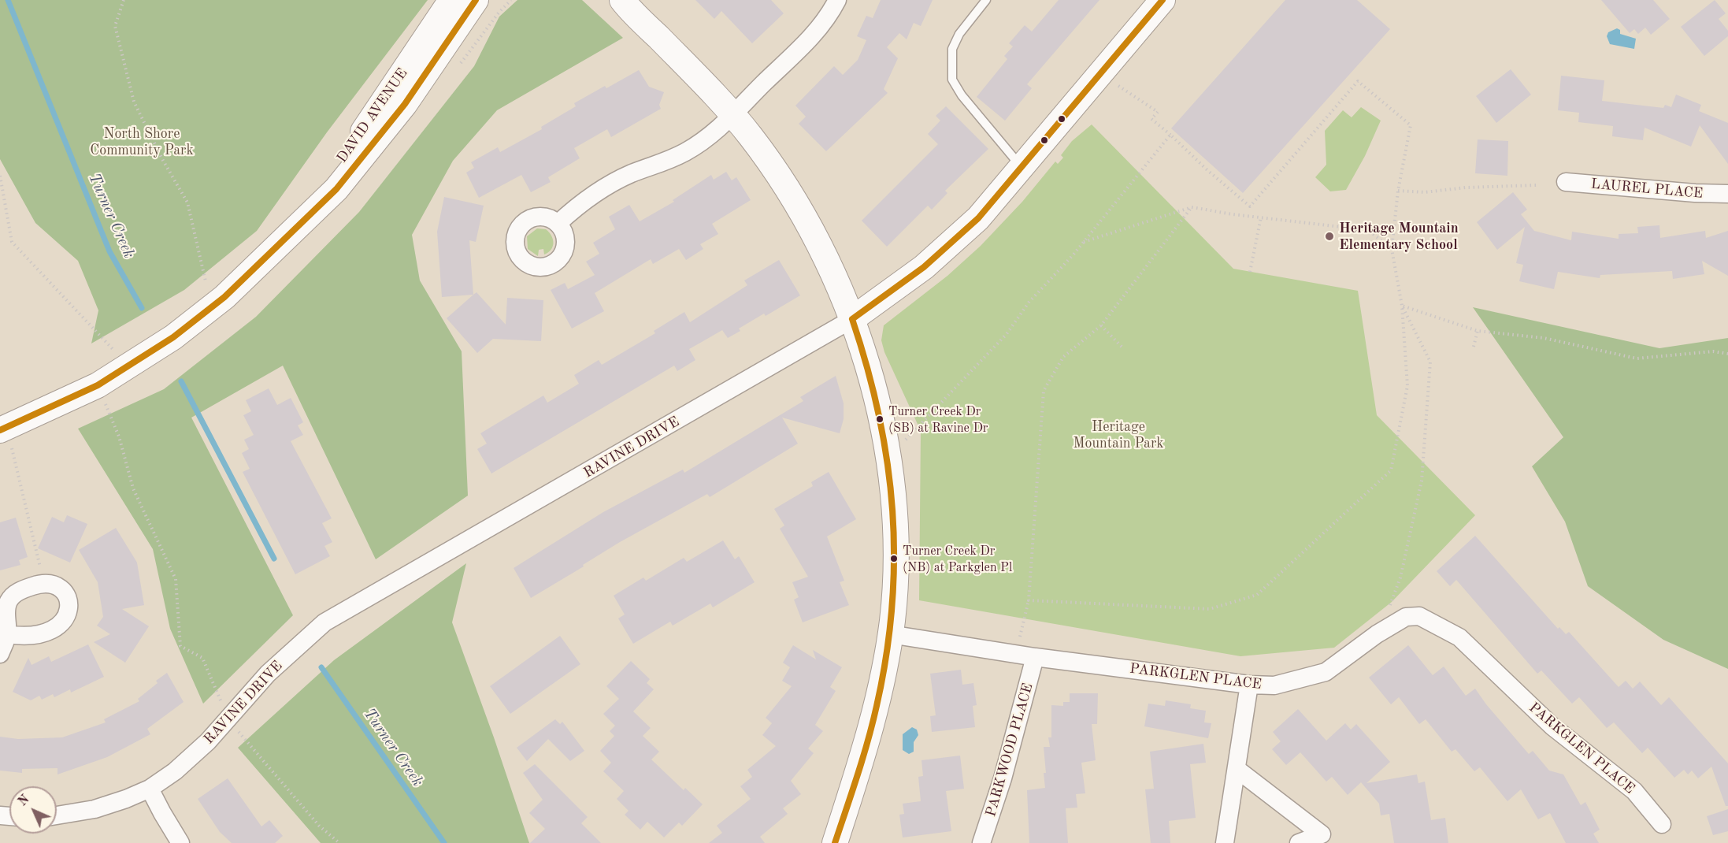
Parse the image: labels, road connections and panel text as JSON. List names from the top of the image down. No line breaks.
{"streets":{"street":["DAVID AVENUE","LAUREL PLACE","RAVINE DRIVE","PARKGLEN PLACE","PARKWOOD PLACE"]},"crossings":[["PARKGLEN PLACE","PARKWOOD PLACE"]],"water":["Turner Creek"],"parks":["North Shore Community Park","Heritage Mountain Park"],"places":["Heritage Mountain Elementary School","Turner Creek Dr (SB) at Ravine Dr","Turner Creek Dr (NB) at Parkglen Pl"],"north":"top left"}
